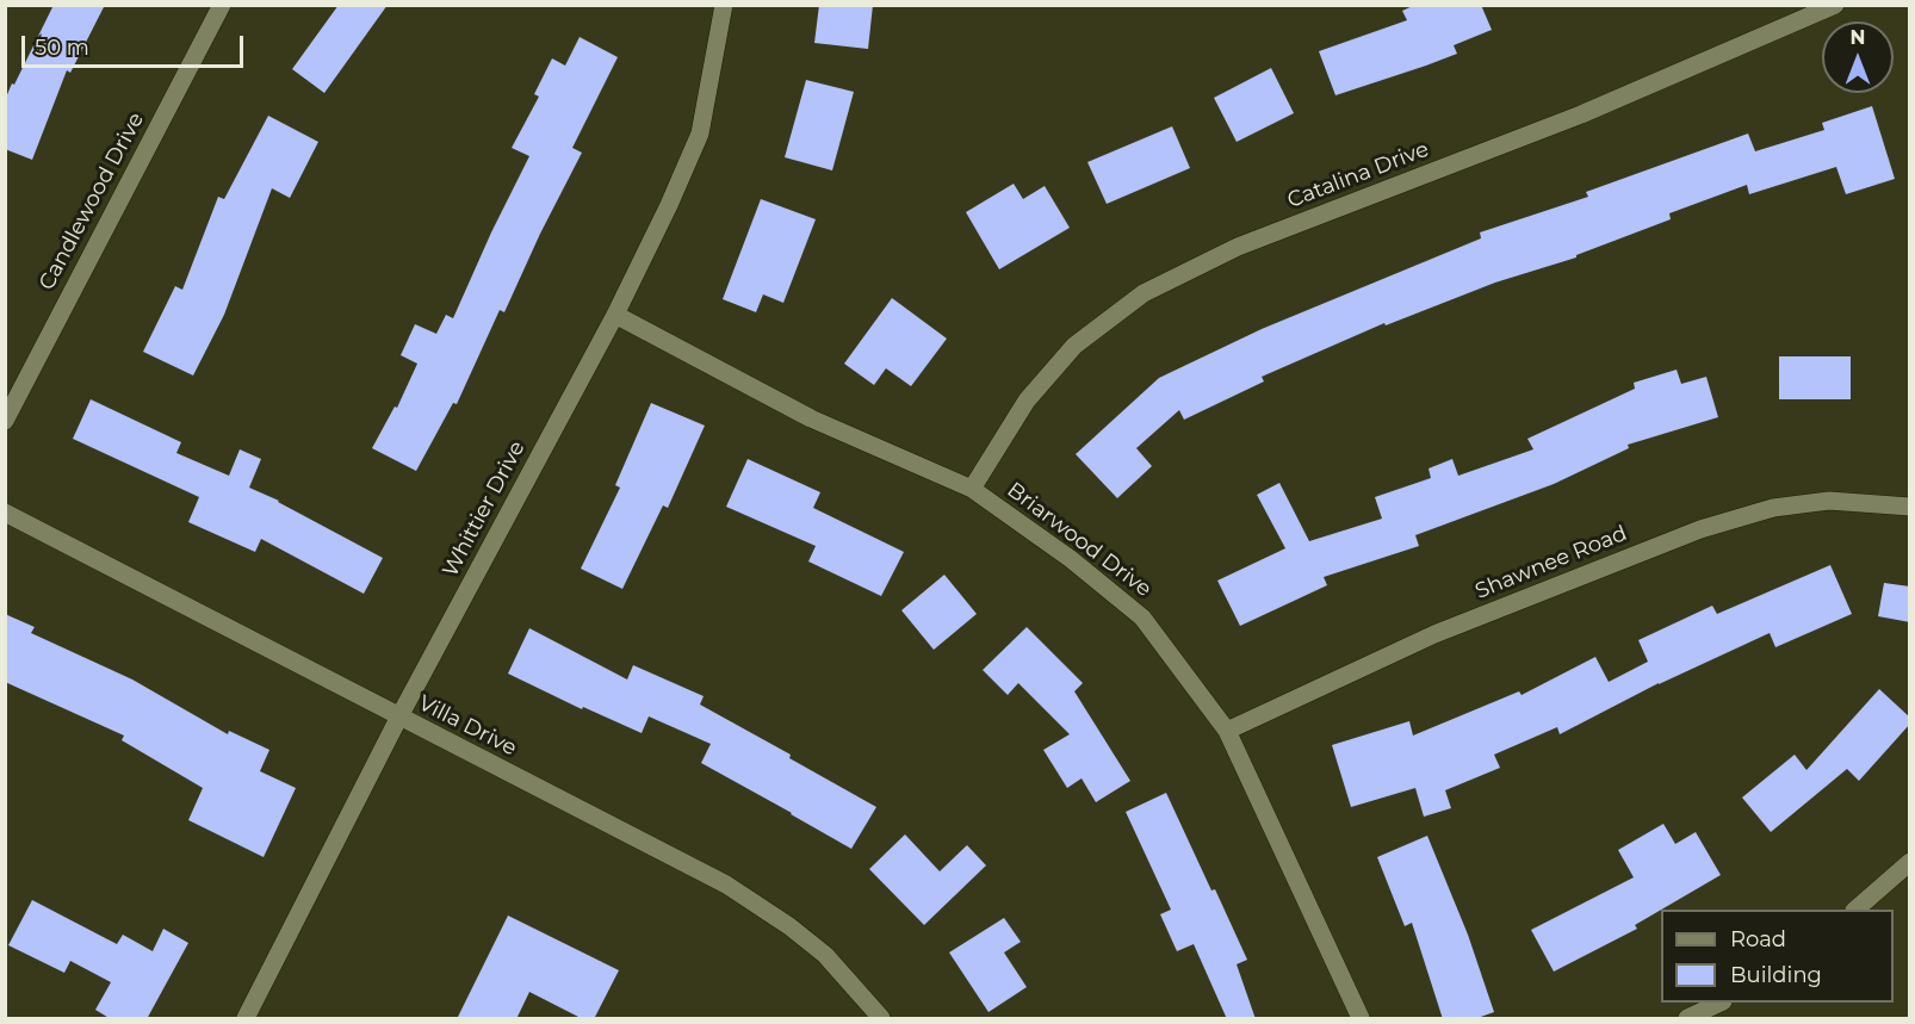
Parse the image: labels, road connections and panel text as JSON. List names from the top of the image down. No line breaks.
{"streets":{"street":["Catalina Drive","Candlewood Drive","Whittier Drive","Briarwood Drive","Shawnee Road","Villa Drive"]},"crossings":[["Catalina Drive","Briarwood Drive"],["Whittier Drive","Briarwood Drive"],["Whittier Drive","Villa Drive"],["Briarwood Drive","Shawnee Road"]],"legend":["Road","Building"],"scale_bar":"50 m","north":"top"}
